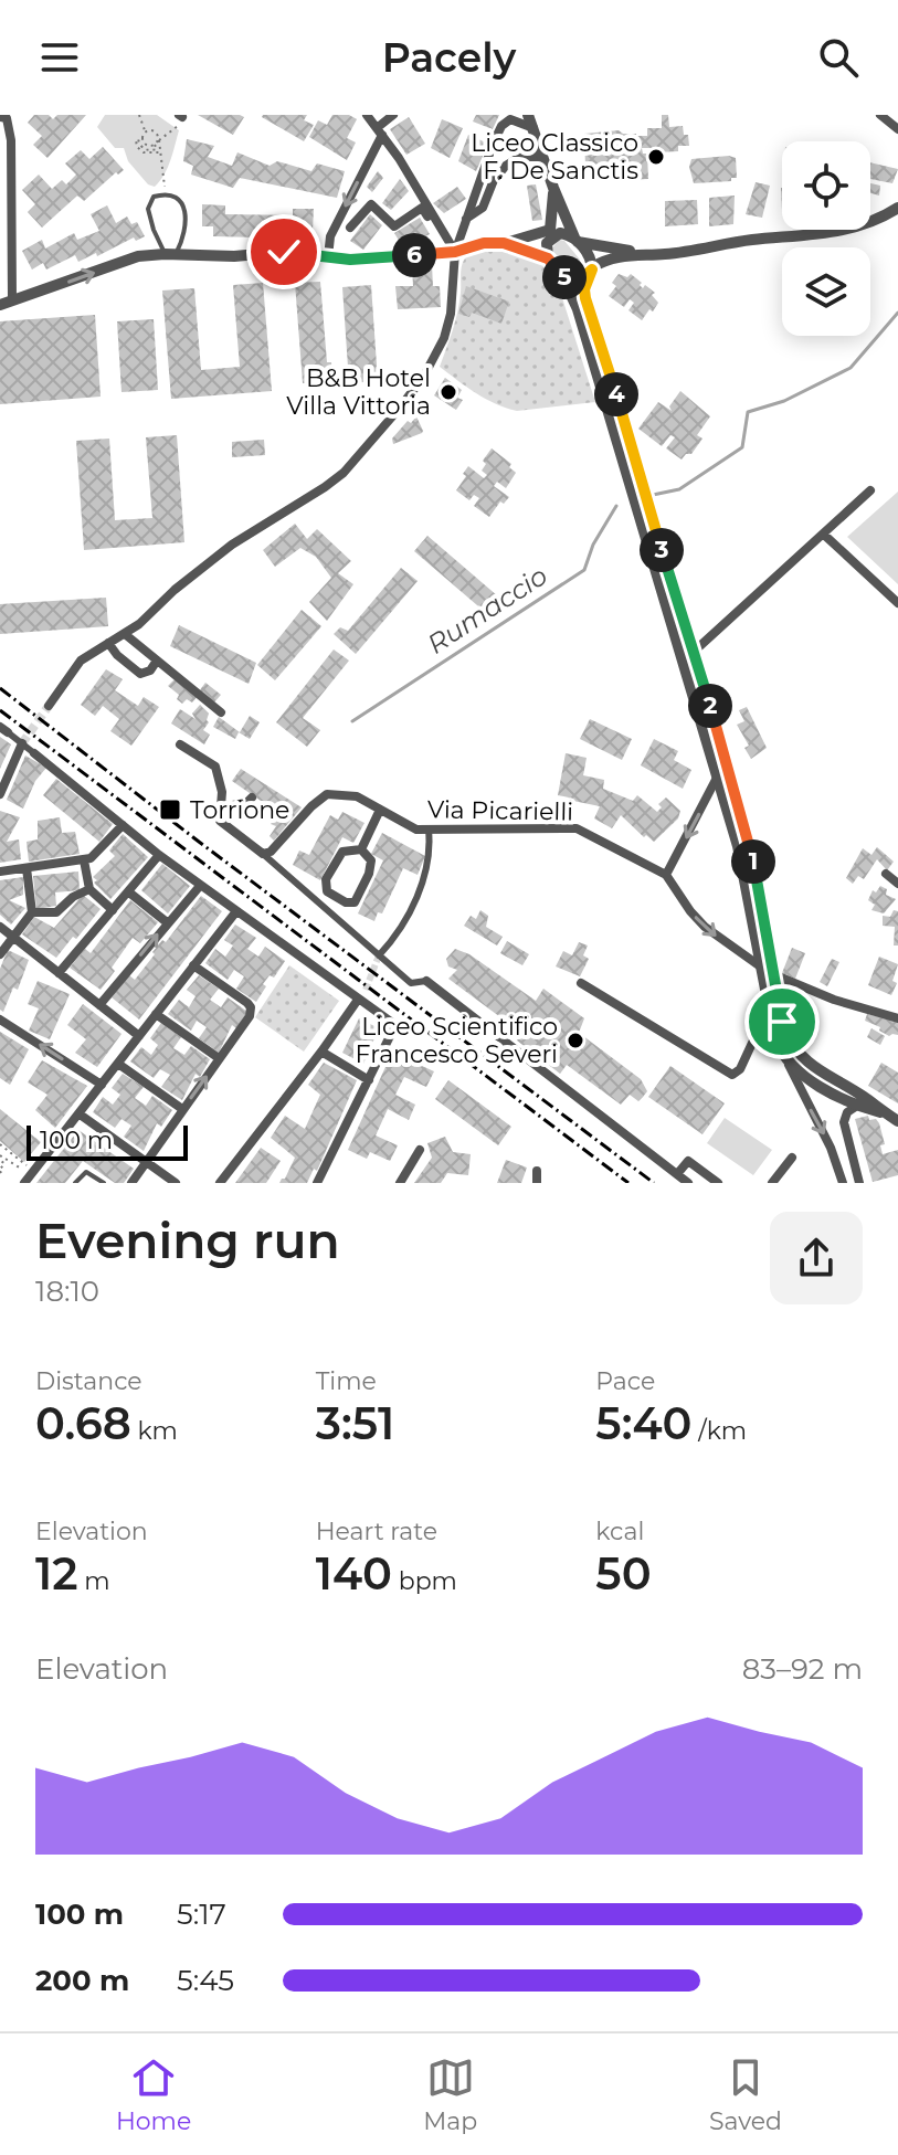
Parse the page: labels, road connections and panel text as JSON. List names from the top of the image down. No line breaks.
{"streets":{"street":["Via Picarielli"]},"water":["Rumaccio"],"places":{"other":["Liceo Classico F. De Sanctis","B&B Hotel Villa Vittoria","Liceo Scientifico Francesco Severi"],"transit":["Torrione"]},"scale_bar":"100 m","page":{"header":"Pacely","pins":["6","5","4","3","2","1"],"scale":"100 m","heading":["Evening run","18:10"],"stats":[["Distance","0.68 km"],["Time","3:51"],["Pace","5:40 /km"],["Elevation","12 m"],["Heart rate","140 bpm"],["kcal","50"]],"chart":["Elevation","83–92 m"],"list":[{"name":"100 m","note":"5:17"},{"name":"200 m","note":"5:45"}],"tabs":["Home","Map","Saved"]}}
